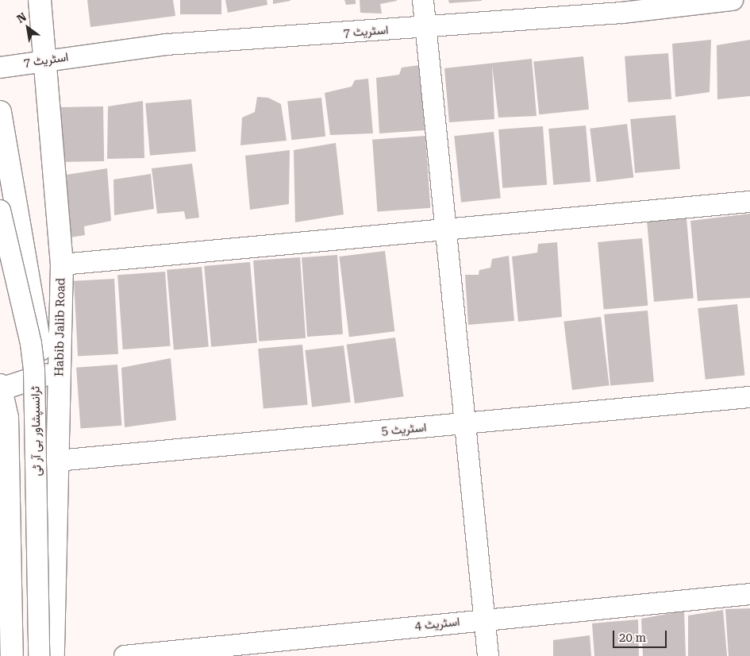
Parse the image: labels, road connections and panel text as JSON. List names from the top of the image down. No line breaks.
{"streets":{"main road":["Habib Jalib Road"],"street":["اسٹریٹ 7","اسٹریٹ 5","ٹرانسپشاور بی آر ٹی","اسٹریٹ 4"]},"crossings":[["اسٹریٹ 7","Habib Jalib Road"],["Habib Jalib Road","اسٹریٹ 5"]],"scale_bar":"20 m","north":"top left"}
